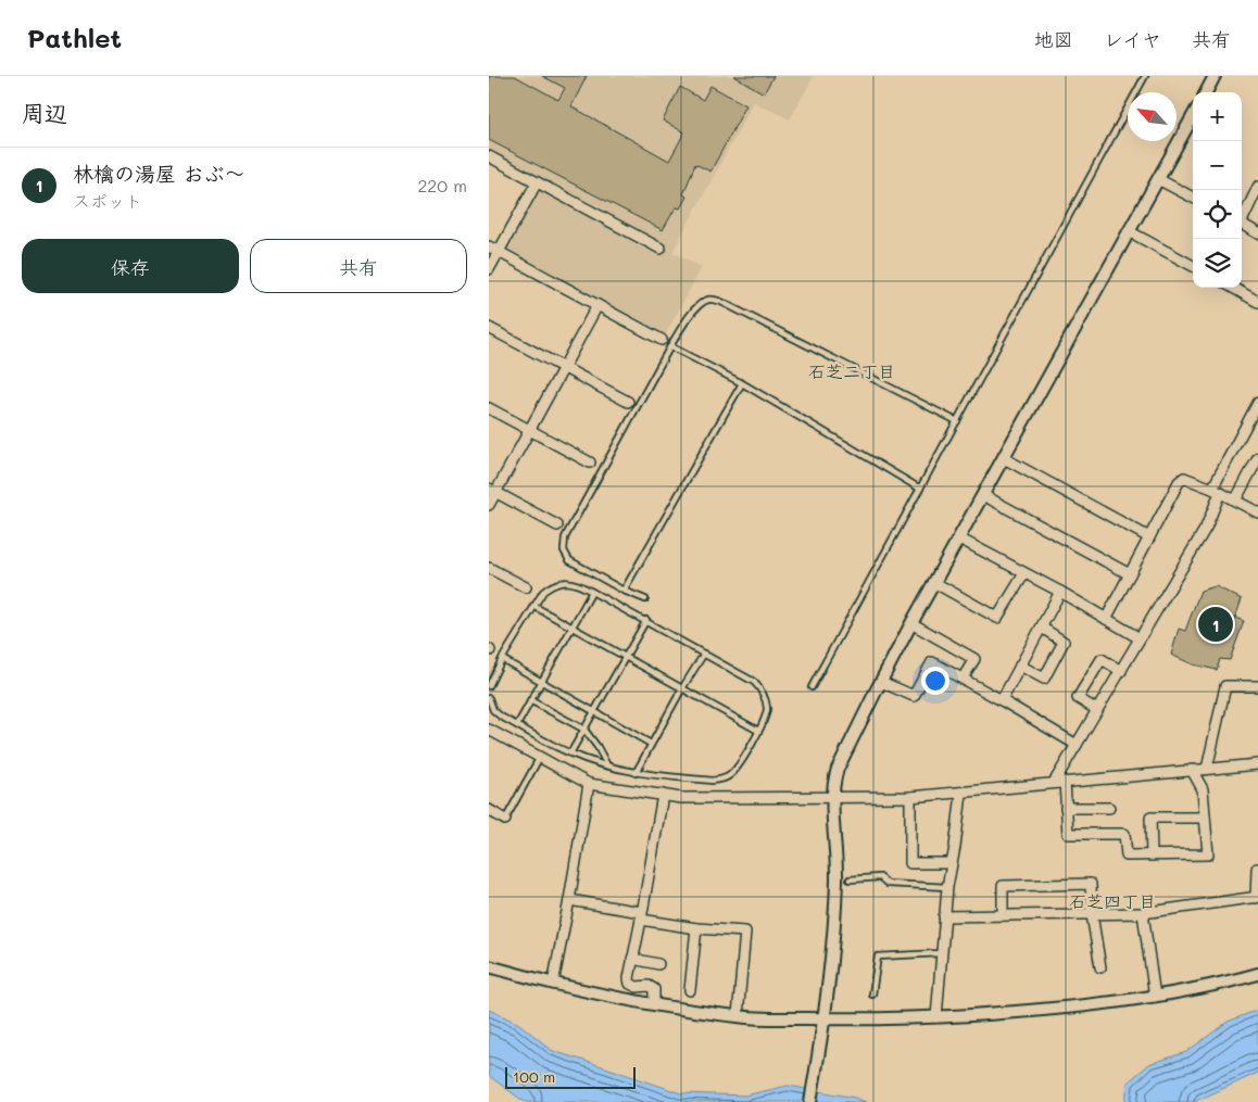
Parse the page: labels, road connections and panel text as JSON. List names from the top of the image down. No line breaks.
{"districts":["石芝二丁目","石芝四丁目"],"scale_bar":"100 m","north":"top left","page":{"header":"Pathlet","nav":["地図","レイヤ","共有"],"heading":"周辺","map_buttons":["+","−"],"list":[{"mark":"1","name":"林檎の湯屋 おぶ～","note":"スポット","value":"220 m"}],"buttons":["保存","共有"],"pins":"1","scale":"100 m"}}
